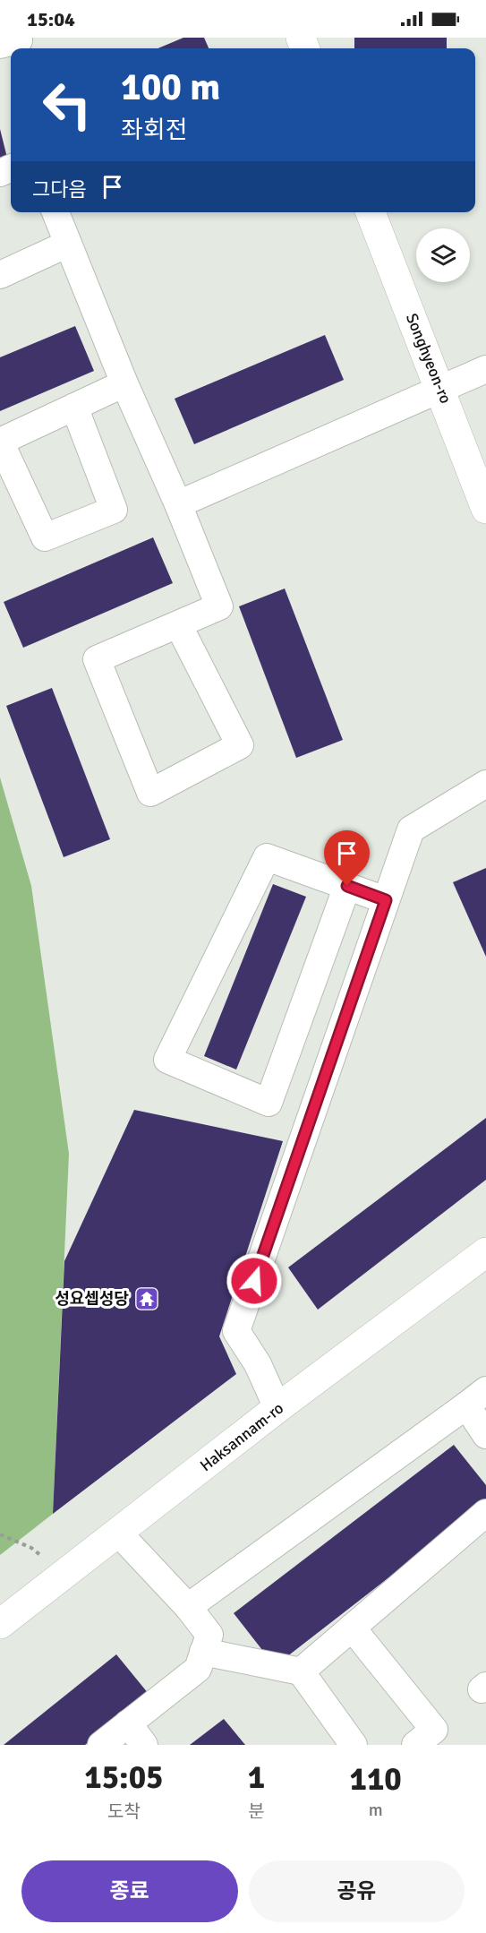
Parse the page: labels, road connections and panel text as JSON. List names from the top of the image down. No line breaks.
{"streets":{"main road":["Songhyeon-ro","Haksannam-ro"]},"places":{"temple":["성요셉성당"]},"page":{"status":"15:04","turn":["100 m","좌회전"],"then":"그다음","eta":["15:05","도착","1","분","110","m"],"buttons":["종료","공유"]}}
